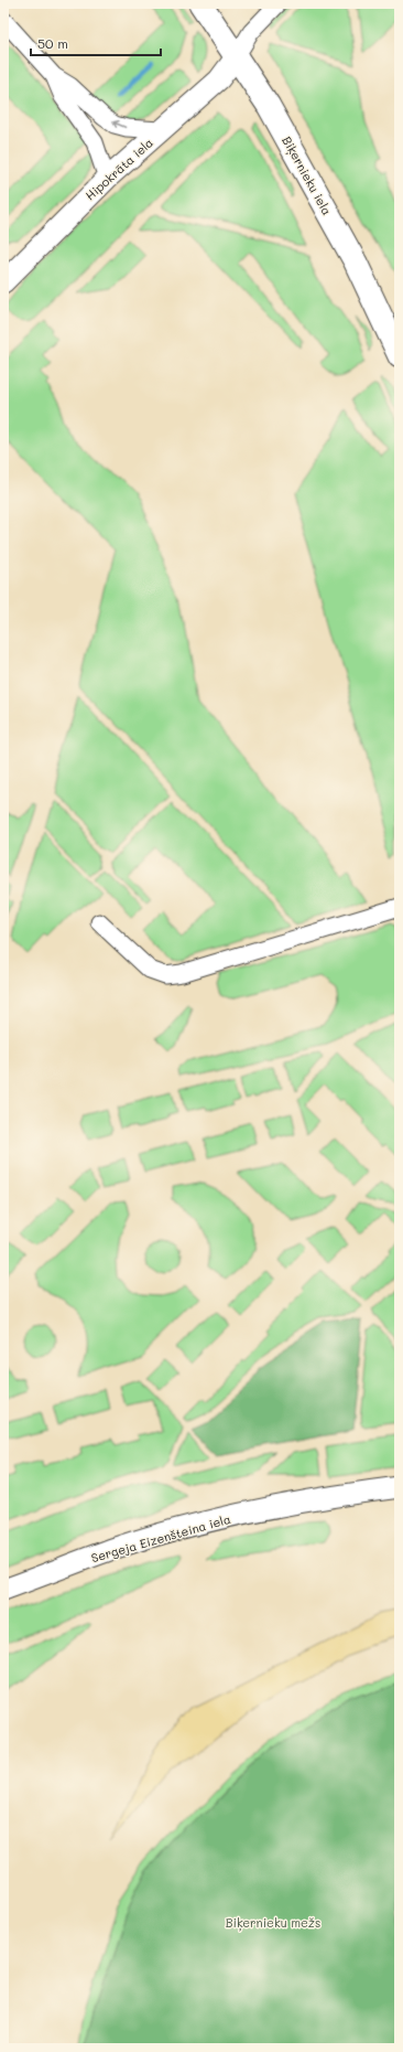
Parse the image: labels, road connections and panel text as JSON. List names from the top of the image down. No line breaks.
{"streets":{"main road":["Biķernieku iela"],"street":["Hipokrāta iela","Sergeja Eizenšteina iela"]},"crossings":[["Hipokrāta iela","Biķernieku iela"]],"parks":["Biķernieku mežs"],"scale_bar":"50 m"}
